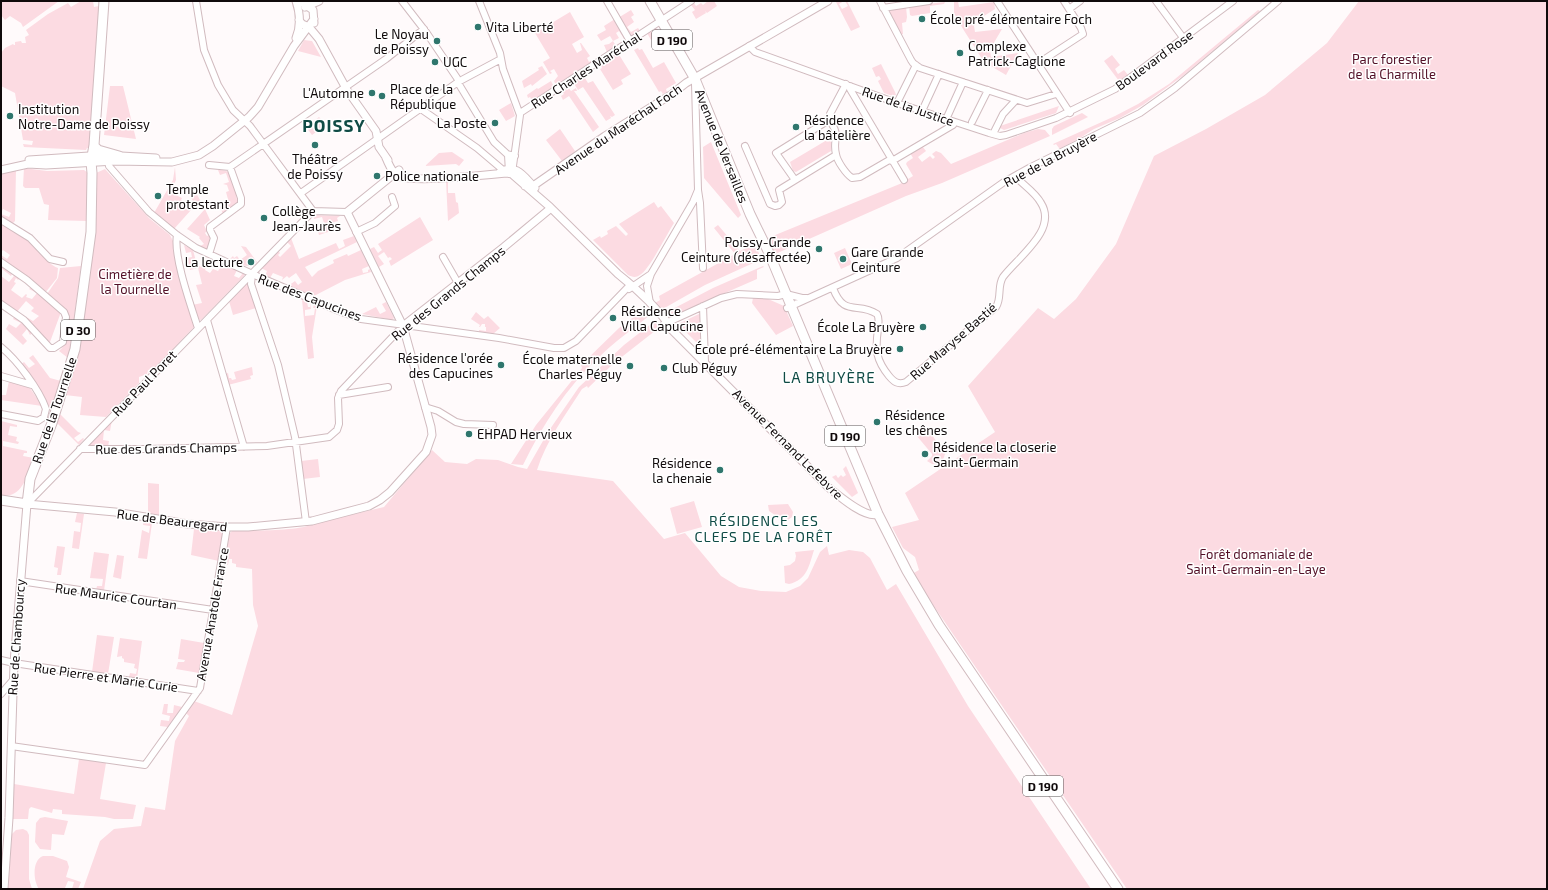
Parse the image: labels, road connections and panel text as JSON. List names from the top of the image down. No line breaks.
{"streets":{"main road":["D 190","Avenue de Versailles","D 30","Rue de la Tournelle"],"street":["Boulevard Rose","Rue Charles Maréchal","Rue de la Justice","Avenue du Maréchal Foch","Rue de la Bruyère","Rue des Grands Champs","Rue des Capucines","Rue Maryse Bastié","Rue Paul Poret","Avenue Fernand Lefebvre","Rue de Beauregard","Rue Maurice Courtan","Avenue Anatole France","Rue de Chambourcy","Rue Pierre et Marie Curie"]},"crossings":[["D 190","Rue Charles Maréchal"],["D 190","Avenue du Maréchal Foch"],["D 190","Avenue de Versailles"],["D 190","Rue de la Bruyère"],["D 190","Avenue Fernand Lefebvre"],["Boulevard Rose","Rue de la Justice"],["Rue de la Justice","Avenue du Maréchal Foch"],["Avenue du Maréchal Foch","Avenue de Versailles"],["Avenue du Maréchal Foch","Avenue Fernand Lefebvre"],["Avenue de Versailles","Rue de la Bruyère"],["Rue de la Bruyère","Rue Maryse Bastié"],["Rue de la Bruyère","Avenue Fernand Lefebvre"],["Rue des Grands Champs","Rue des Capucines"],["Rue des Grands Champs","Rue Paul Poret"],["Rue des Grands Champs","Avenue Fernand Lefebvre"],["Rue des Grands Champs","Rue de Beauregard"],["Rue des Capucines","Rue Paul Poret"],["Rue des Capucines","Avenue Fernand Lefebvre"],["Rue des Capucines","Rue de Beauregard"],["Rue Paul Poret","Rue de la Tournelle"],["Rue Paul Poret","Rue de Beauregard"],["Rue Paul Poret","Rue de Chambourcy"],["Rue de la Tournelle","Rue de Beauregard"],["Rue de la Tournelle","Rue de Chambourcy"],["Rue de Beauregard","Avenue Anatole France"],["Rue de Beauregard","Rue de Chambourcy"],["Rue Maurice Courtan","Avenue Anatole France"],["Rue Maurice Courtan","Rue de Chambourcy"],["Avenue Anatole France","Rue de Chambourcy"],["Avenue Anatole France","Rue Pierre et Marie Curie"],["Rue de Chambourcy","Rue Pierre et Marie Curie"]],"districts":["POISSY","LA BRUYÈRE","RÉSIDENCE LES CLEFS DE LA FORÊT"],"parks":["Parc forestier de la Charmille","Cimetière de la Tournelle","Forêt domaniale de Saint-Germain-en-Laye"],"places":["École pré-élémentaire Foch","Vita Liberté","Le Noyau de Poissy","Complexe Patrick-Caglione","UGC","L'Automne","Place de la République","Institution Notre-Dame de Poissy","La Poste","Résidence la bâtelière","Théâtre de Poissy","Police nationale","Temple protestant","Collège Jean-Jaurès","Poissy-Grande Ceinture (désaffectée)","Gare Grande Ceinture","La lecture","Résidence Villa Capucine","École La Bruyère","École pré-élémentaire La Bruyère","Résidence l'orée des Capucines","École maternelle Charles Péguy","Club Péguy","Résidence les chênes","EHPAD Hervieux","Résidence la closerie Saint-Germain","Résidence la chenaie"]}
